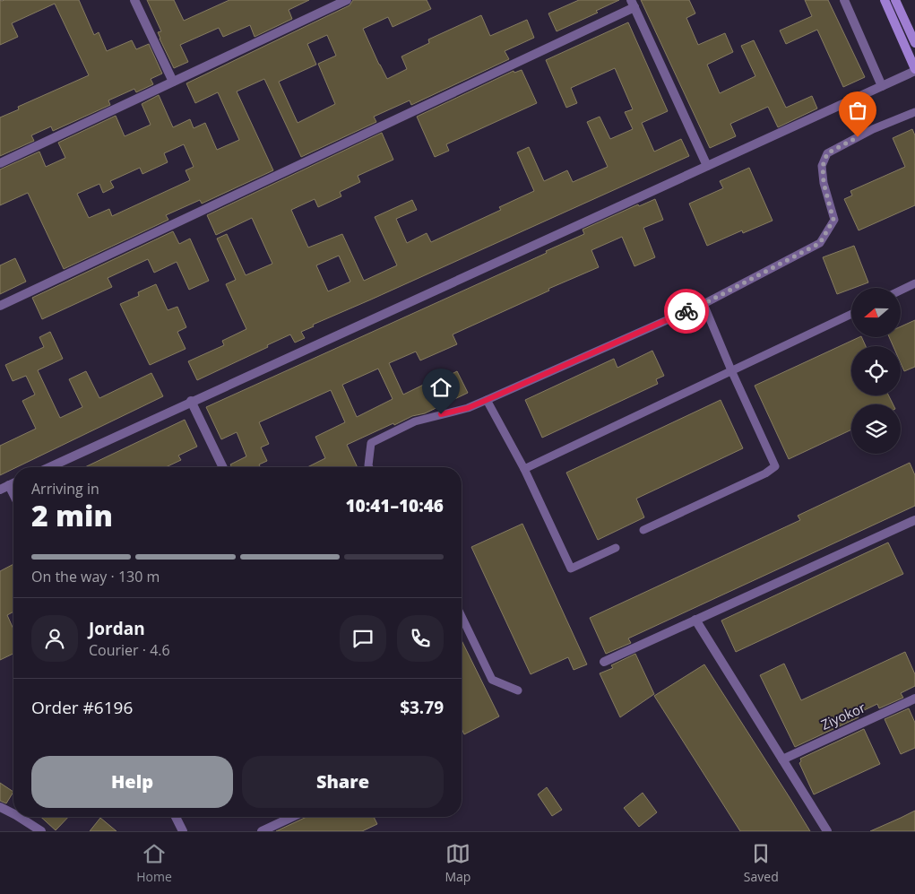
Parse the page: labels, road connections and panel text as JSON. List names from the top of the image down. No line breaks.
{"streets":{"street":["Ziyokor"]},"north":"left","page":{"heading":["2 min","Arriving in","10:41–10:46"],"panel":["Jordan","Courier · 4.6","Order #6196","$3.79"],"bar":"On the way · 130 m","buttons":["Help","Share"],"tabs":["Home","Map","Saved"]}}
